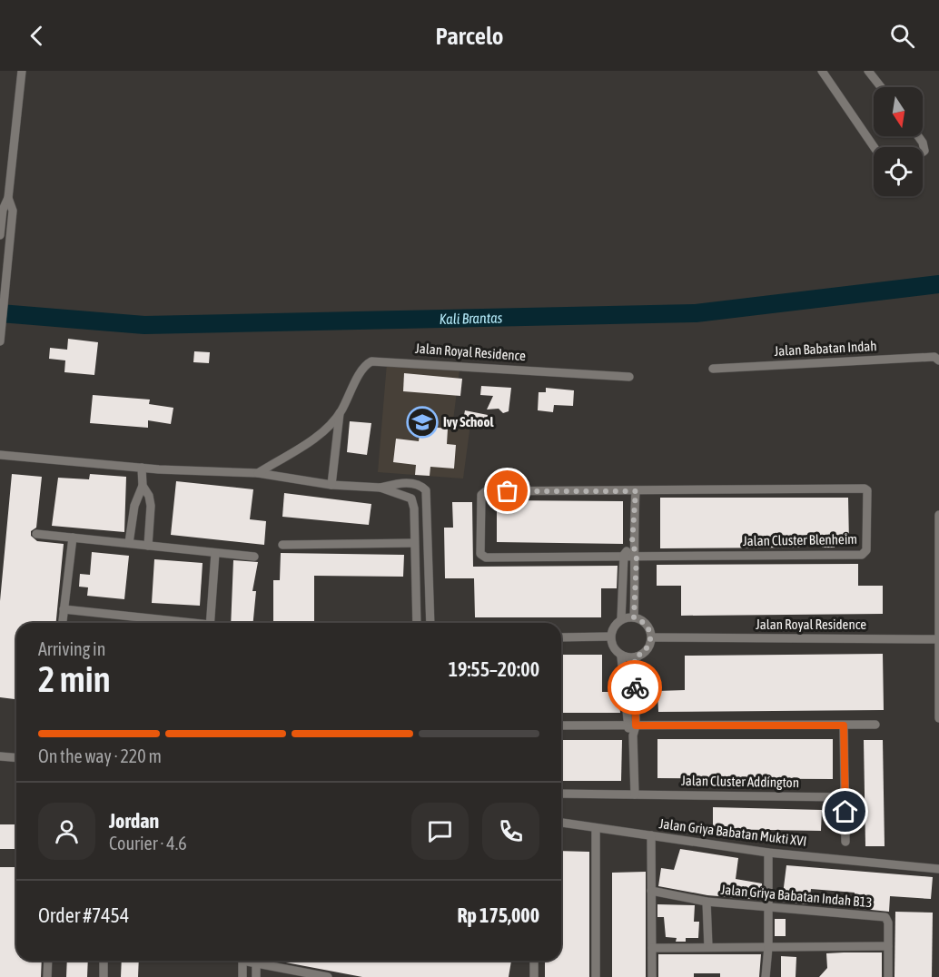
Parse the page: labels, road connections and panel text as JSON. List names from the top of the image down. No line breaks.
{"streets":{"street":["Jalan Babatan Indah","Jalan Royal Residence","Jalan Cluster Blenheim","Jalan Cluster Addington","Jalan Griya Babatan Mukti XVI","Jalan Griya Babatan Indah B13"]},"water":["Kali Brantas"],"places":{"school or university":["Ivy School"]},"north":"bottom","page":{"header":"Parcelo","heading":["2 min","Arriving in","19:55–20:00"],"panel":["Jordan","Courier · 4.6","Order #7454","Rp 175,000"],"bar":"On the way · 220 m"}}
